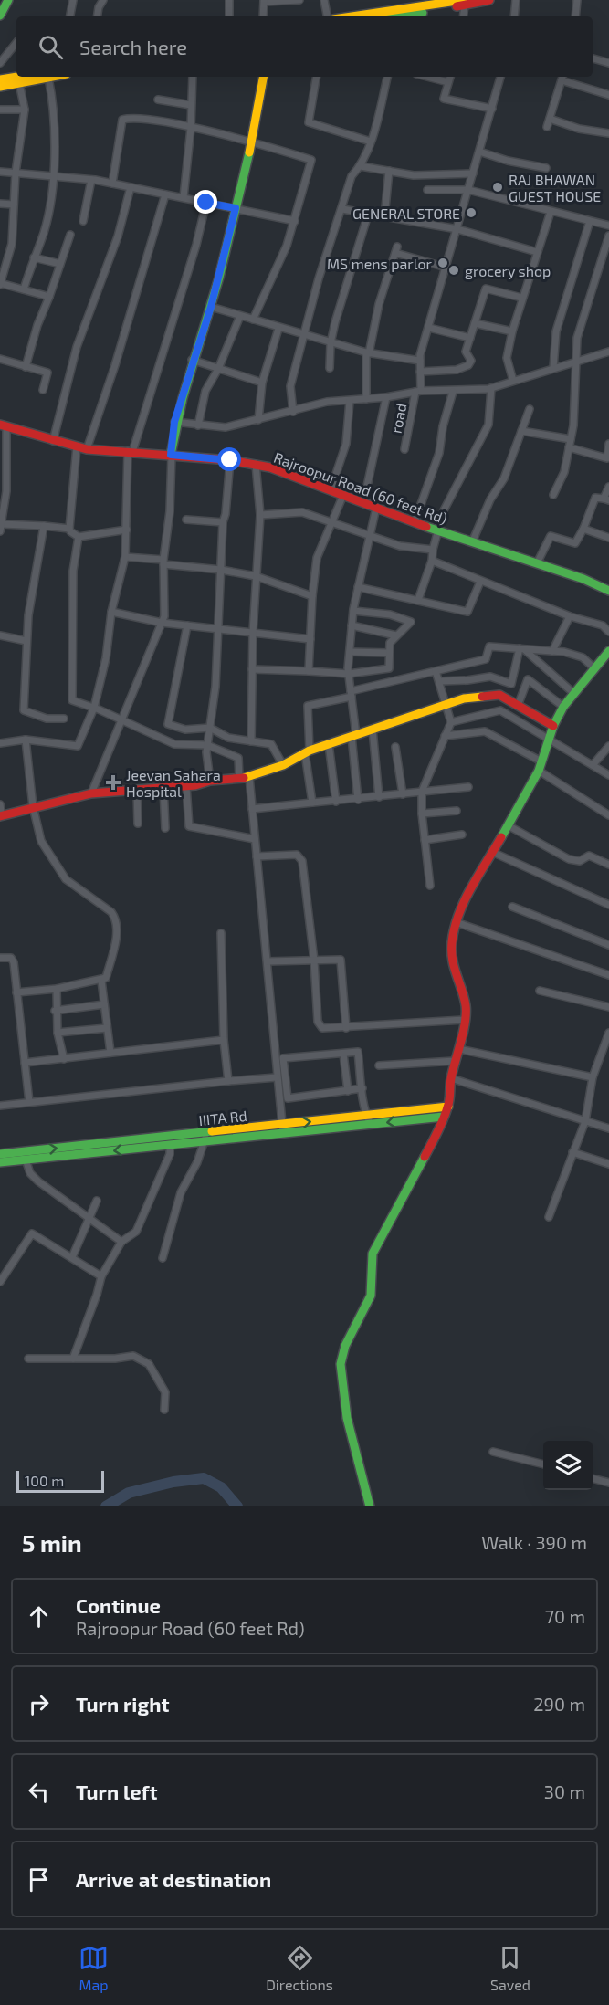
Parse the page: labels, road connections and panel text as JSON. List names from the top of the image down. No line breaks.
{"streets":{"street":["road","Rajroopur Road (60 feet Rd)","IIITA Rd"]},"places":{"other":["RAJ BHAWAN GUEST HOUSE","GENERAL STORE","MS mens parlor","grocery shop"],"health":["Jeevan Sahara Hospital"]},"scale_bar":"100 m","page":{"search":"Search here","scale":"100 m","heading":["5 min","Walk · 390 m"],"list":[["Continue","Rajroopur Road (60 feet Rd)","70 m"],["Turn right","290 m"],["Turn left","30 m"],"Arrive at destination"],"nav":["Map","Directions","Saved"]}}
